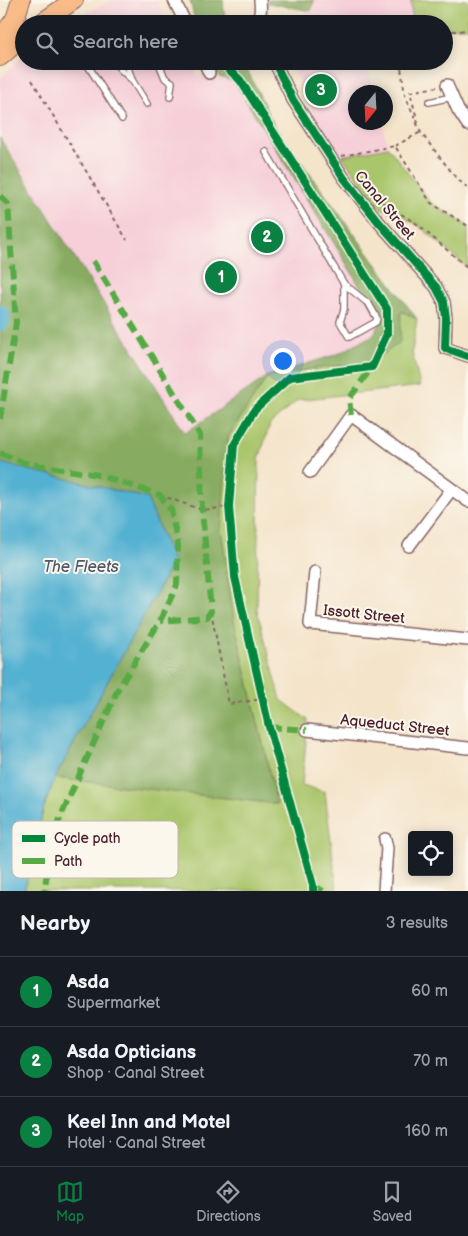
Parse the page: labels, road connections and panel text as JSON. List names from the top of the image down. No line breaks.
{"streets":{"street":["Canal Street","Issott Street","Aqueduct Street"]},"water":["The Fleets"],"legend":["Cycle path","Path"],"north":"bottom","page":{"search":"Search here","pins":["3","2","1"],"heading":["Nearby","3 results"],"list":[{"mark":"1","name":"Asda","note":"Supermarket","value":"60 m"},{"mark":"2","name":"Asda Opticians","note":"Shop · Canal Street","value":"70 m"},{"mark":"3","name":"Keel Inn and Motel","note":"Hotel · Canal Street","value":"160 m"}],"nav":["Map","Directions","Saved"]}}
